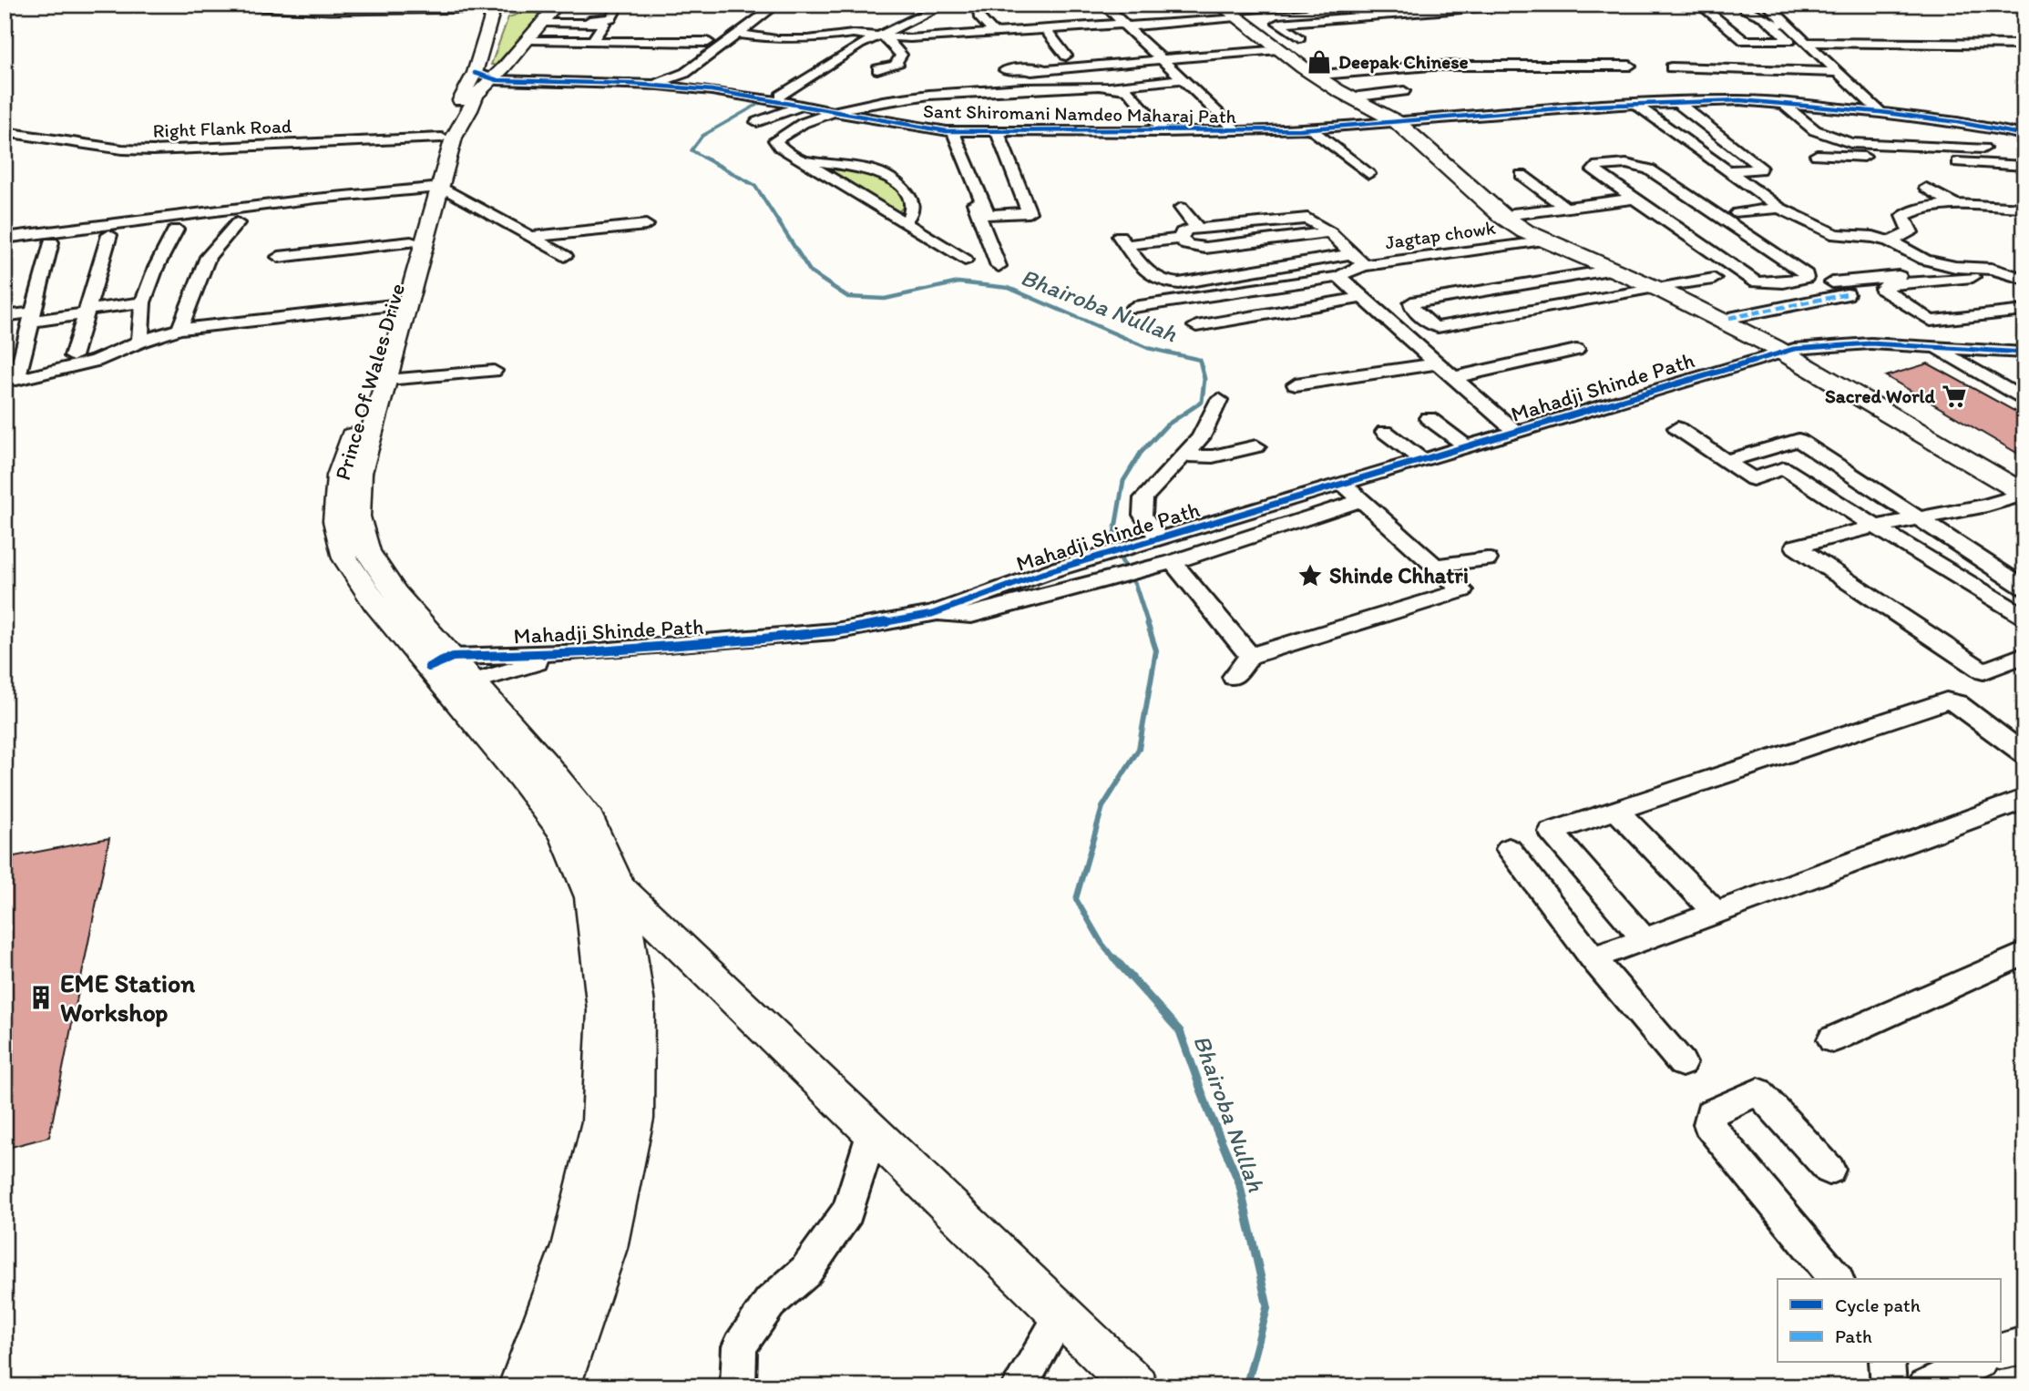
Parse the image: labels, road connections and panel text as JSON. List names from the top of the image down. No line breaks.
{"streets":{"street":["Sant Shiromani Namdeo Maharaj Path","Right Flank Road","Jagtap chowk","Prince Of Wales Drive","Mahadji Shinde Path"]},"crossings":[["Sant Shiromani Namdeo Maharaj Path","Prince Of Wales Drive"],["Right Flank Road","Prince Of Wales Drive"],["Prince Of Wales Drive","Mahadji Shinde Path"]],"water":["Bhairoba Nullah"],"places":{"shop":["Deepak Chinese"],"supermarket":["Sacred World"],"place":["Shinde Chhatri"],"building":["EME Station Workshop"]},"legend":["Cycle path","Path"]}
